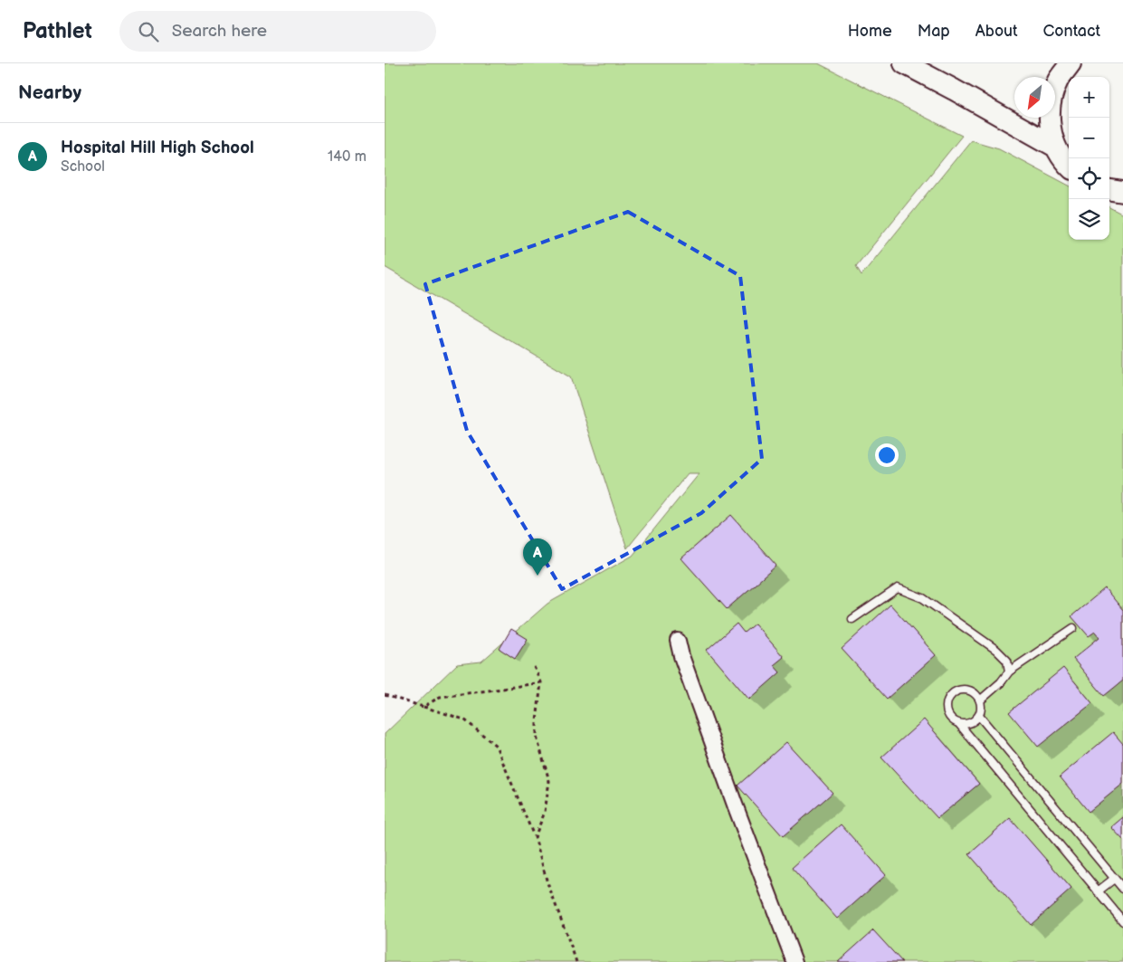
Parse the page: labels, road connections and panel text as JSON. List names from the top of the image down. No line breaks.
{"north":"bottom left","page":{"header":"Pathlet","search":"Search here","nav":["Home","Map","About","Contact"],"heading":"Nearby","map_buttons":["+","−"],"list":[{"mark":"A","name":"Hospital Hill High School","note":"School","value":"140 m"}],"pins":"A"}}
